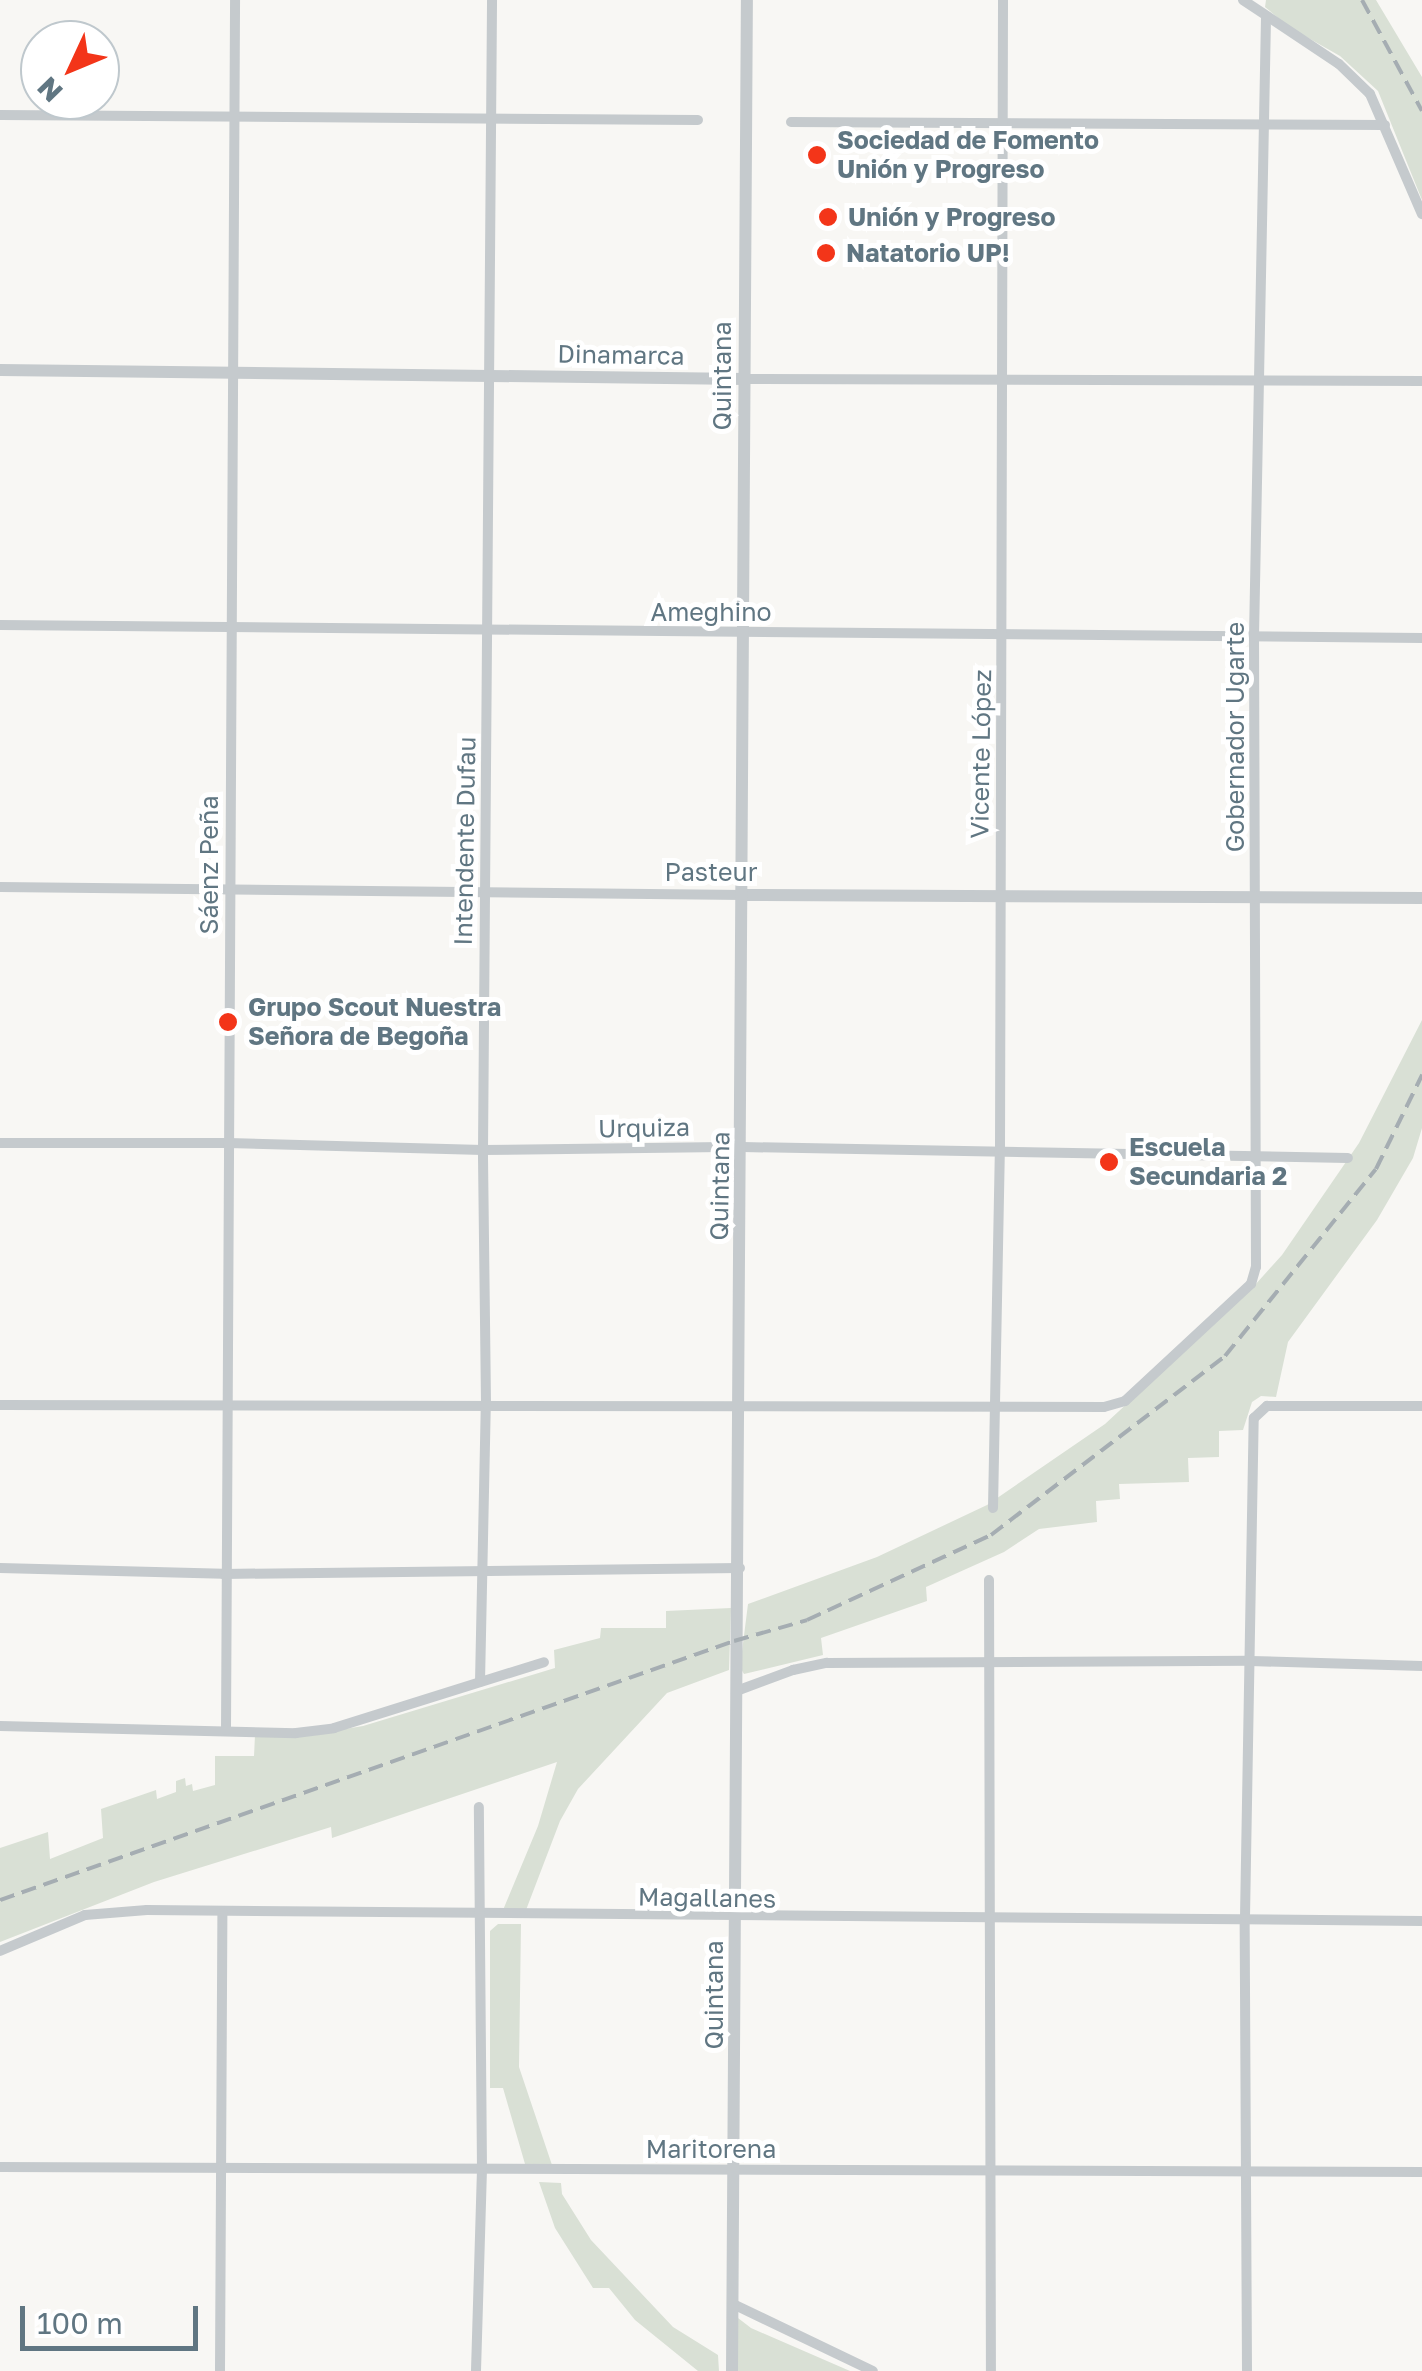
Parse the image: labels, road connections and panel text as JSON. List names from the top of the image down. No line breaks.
{"streets":{"street":["Dinamarca","Quintana","Ameghino","Gobernador Ugarte","Vicente López","Intendente Dufau","Sáenz Peña","Pasteur","Urquiza","Magallanes","Maritorena"]},"crossings":[["Dinamarca","Quintana"],["Dinamarca","Gobernador Ugarte"],["Dinamarca","Vicente López"],["Dinamarca","Intendente Dufau"],["Dinamarca","Sáenz Peña"],["Quintana","Ameghino"],["Quintana","Pasteur"],["Quintana","Urquiza"],["Quintana","Magallanes"],["Quintana","Maritorena"],["Ameghino","Gobernador Ugarte"],["Ameghino","Vicente López"],["Ameghino","Intendente Dufau"],["Ameghino","Sáenz Peña"],["Gobernador Ugarte","Vicente López"],["Gobernador Ugarte","Pasteur"],["Gobernador Ugarte","Urquiza"],["Vicente López","Pasteur"],["Vicente López","Urquiza"],["Intendente Dufau","Pasteur"],["Intendente Dufau","Urquiza"],["Sáenz Peña","Pasteur"],["Sáenz Peña","Urquiza"]],"places":["Sociedad de Fomento Unión y Progreso","Unión y Progreso","Natatorio UP!","Grupo Scout Nuestra Señora de Begoña","Escuela Secundaria 2"],"scale_bar":"100 m","north":"bottom left"}
